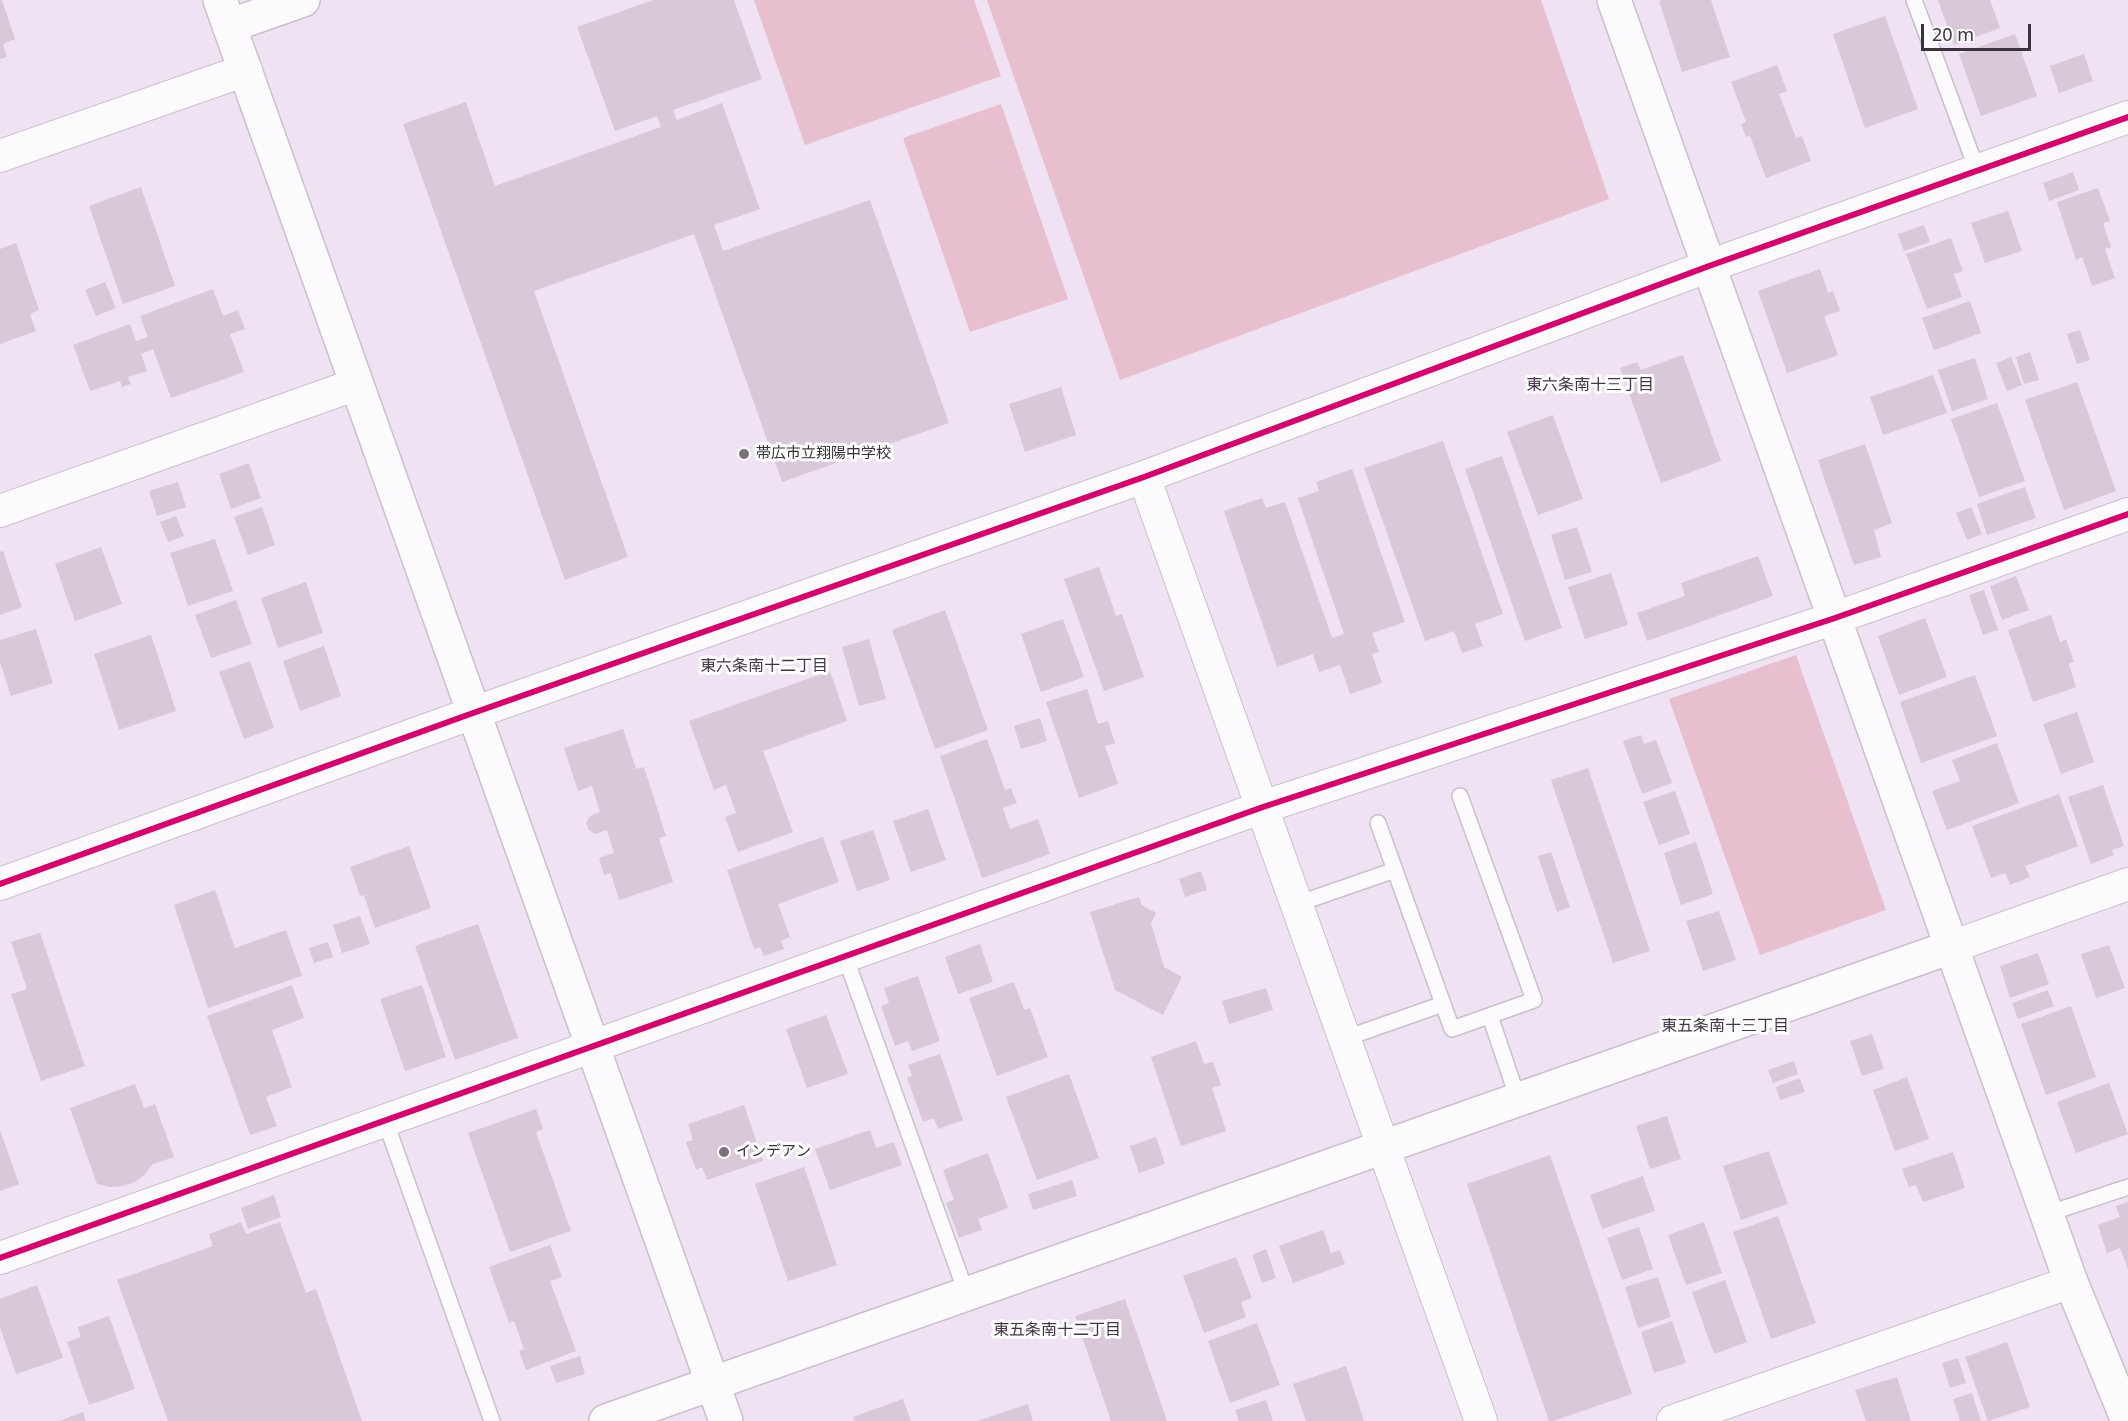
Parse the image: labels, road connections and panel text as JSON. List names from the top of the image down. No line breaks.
{"districts":["東六条南十三丁目","東六条南十二丁目","東五条南十三丁目","東五条南十二丁目"],"places":["帯広市立翔陽中学校","インデアン"],"scale_bar":"20 m"}
